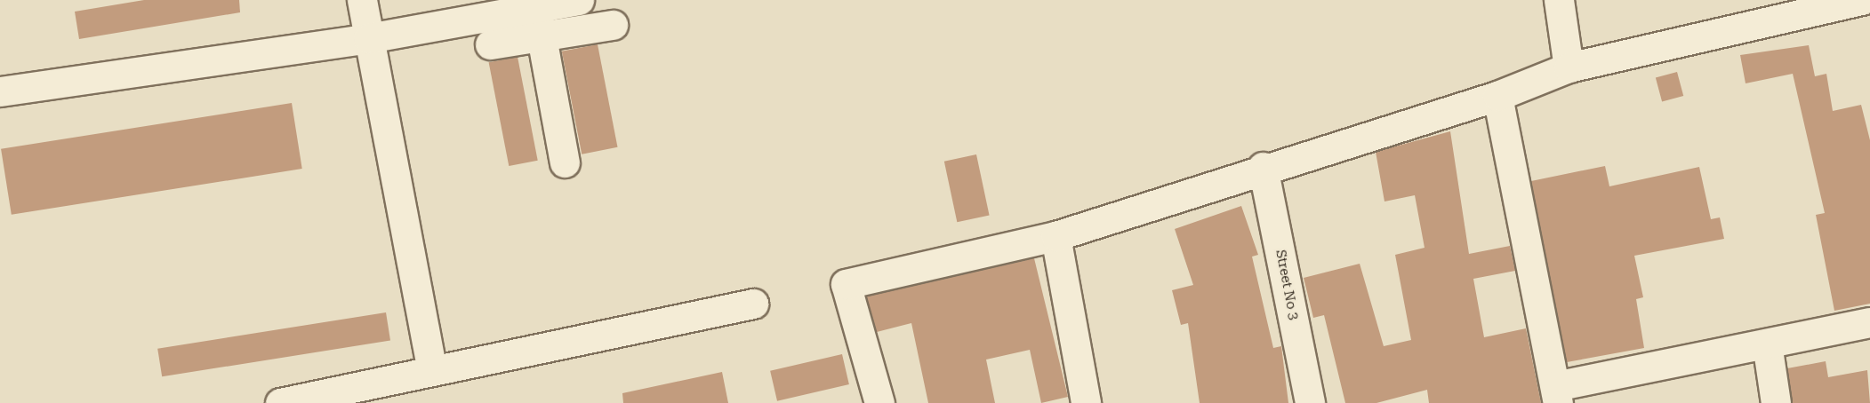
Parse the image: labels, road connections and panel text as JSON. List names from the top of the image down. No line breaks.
{"streets":{"street":["Street No 3"]}}
